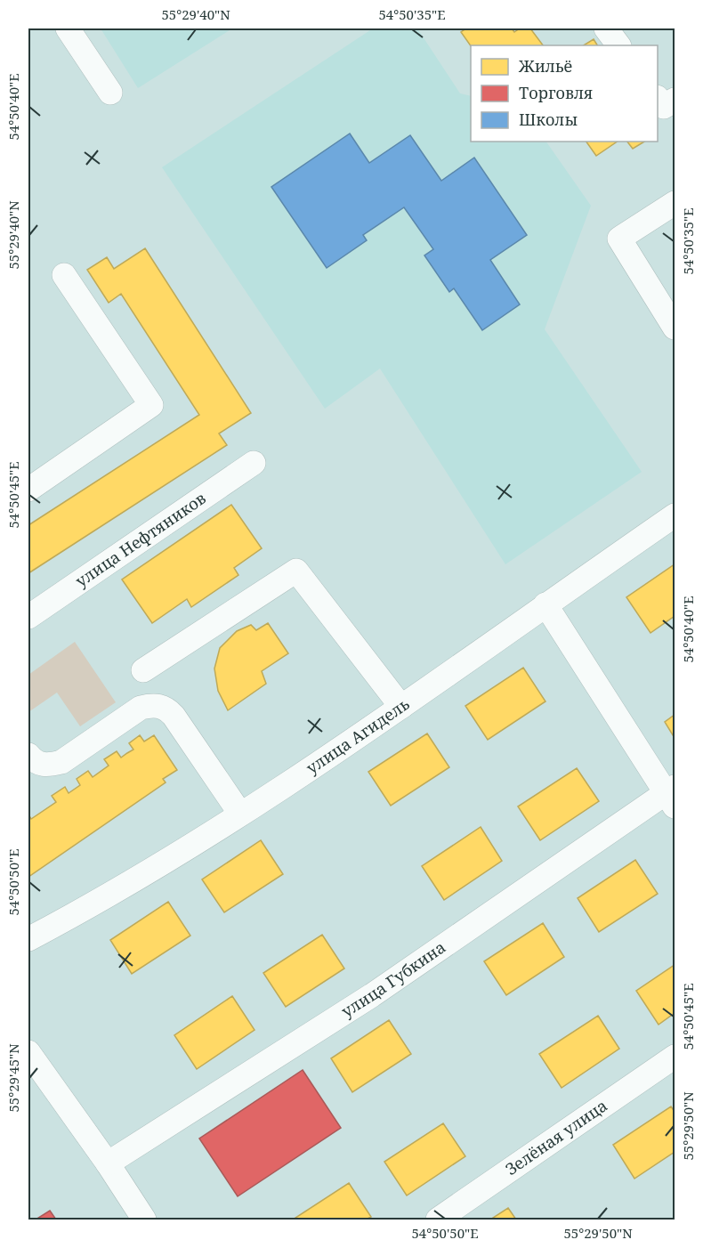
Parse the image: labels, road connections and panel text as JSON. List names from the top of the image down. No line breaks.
{"streets":{"street":["улица Нефтяников","улица Агидель","улица Губкина","Зелёная улица"]},"legend":["Жильё","Торговля","Школы"],"coordinates":["55°29'40\"N","54°50'35\"E","54°50'40\"E","54°50'45\"E","54°50'50\"E","55°29'45\"N","55°29'50\"N"]}
